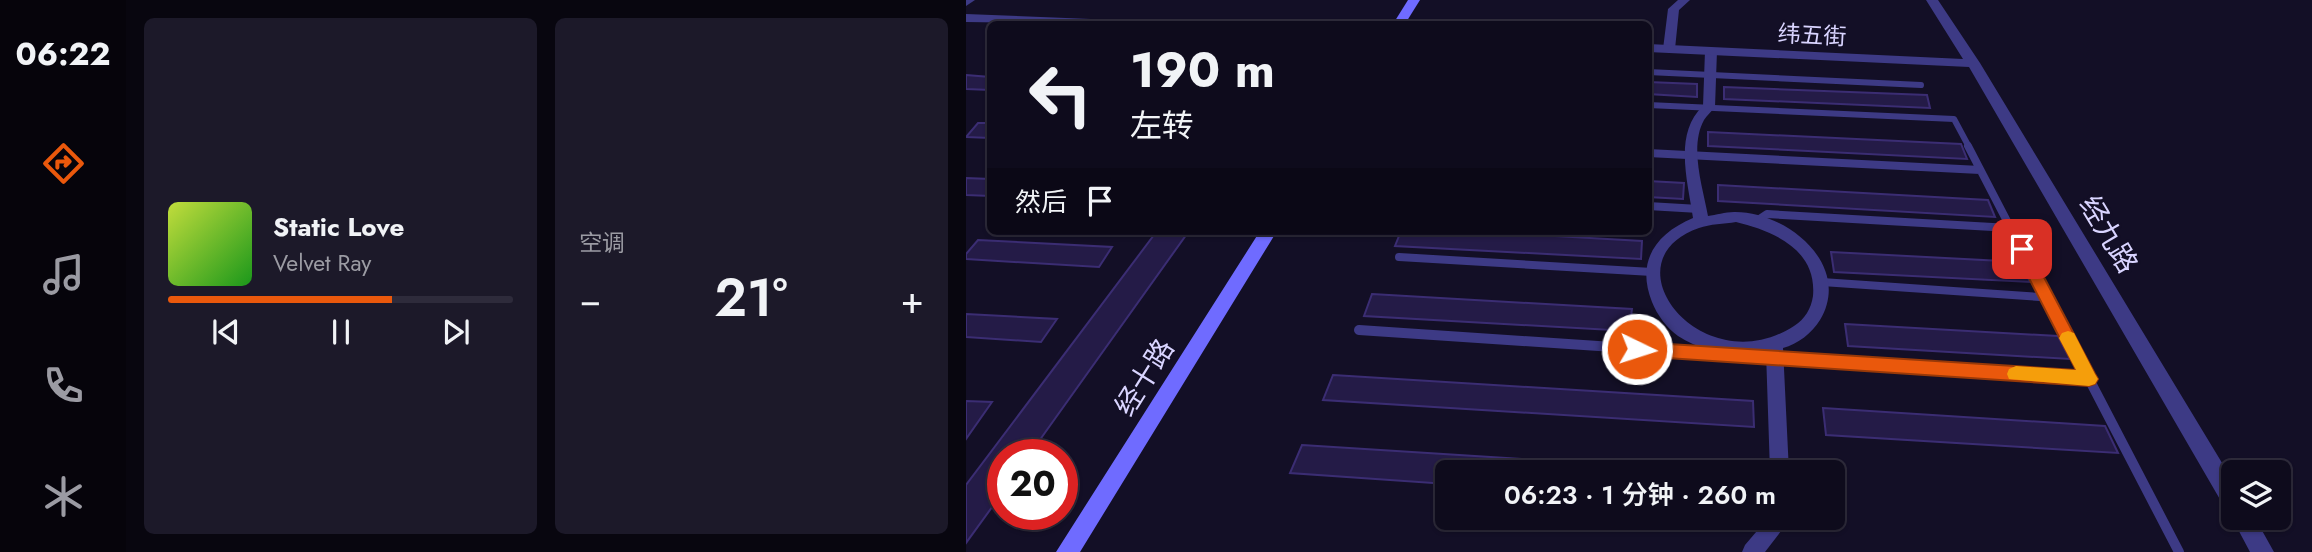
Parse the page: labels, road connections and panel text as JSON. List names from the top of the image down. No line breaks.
{"streets":{"main road":["经十路"],"street":["纬五街","经九路"]},"crossings":[["纬五街","经九路"]],"page":{"tabs":"06:22","tile":"空调","turn":["190 m","左转"],"then":"然后","song":["Static Love","Velvet Ray"],"heat":["−","21°","+"],"limit":"20","trip":"06:23 · 1 分钟 · 260 m"}}
